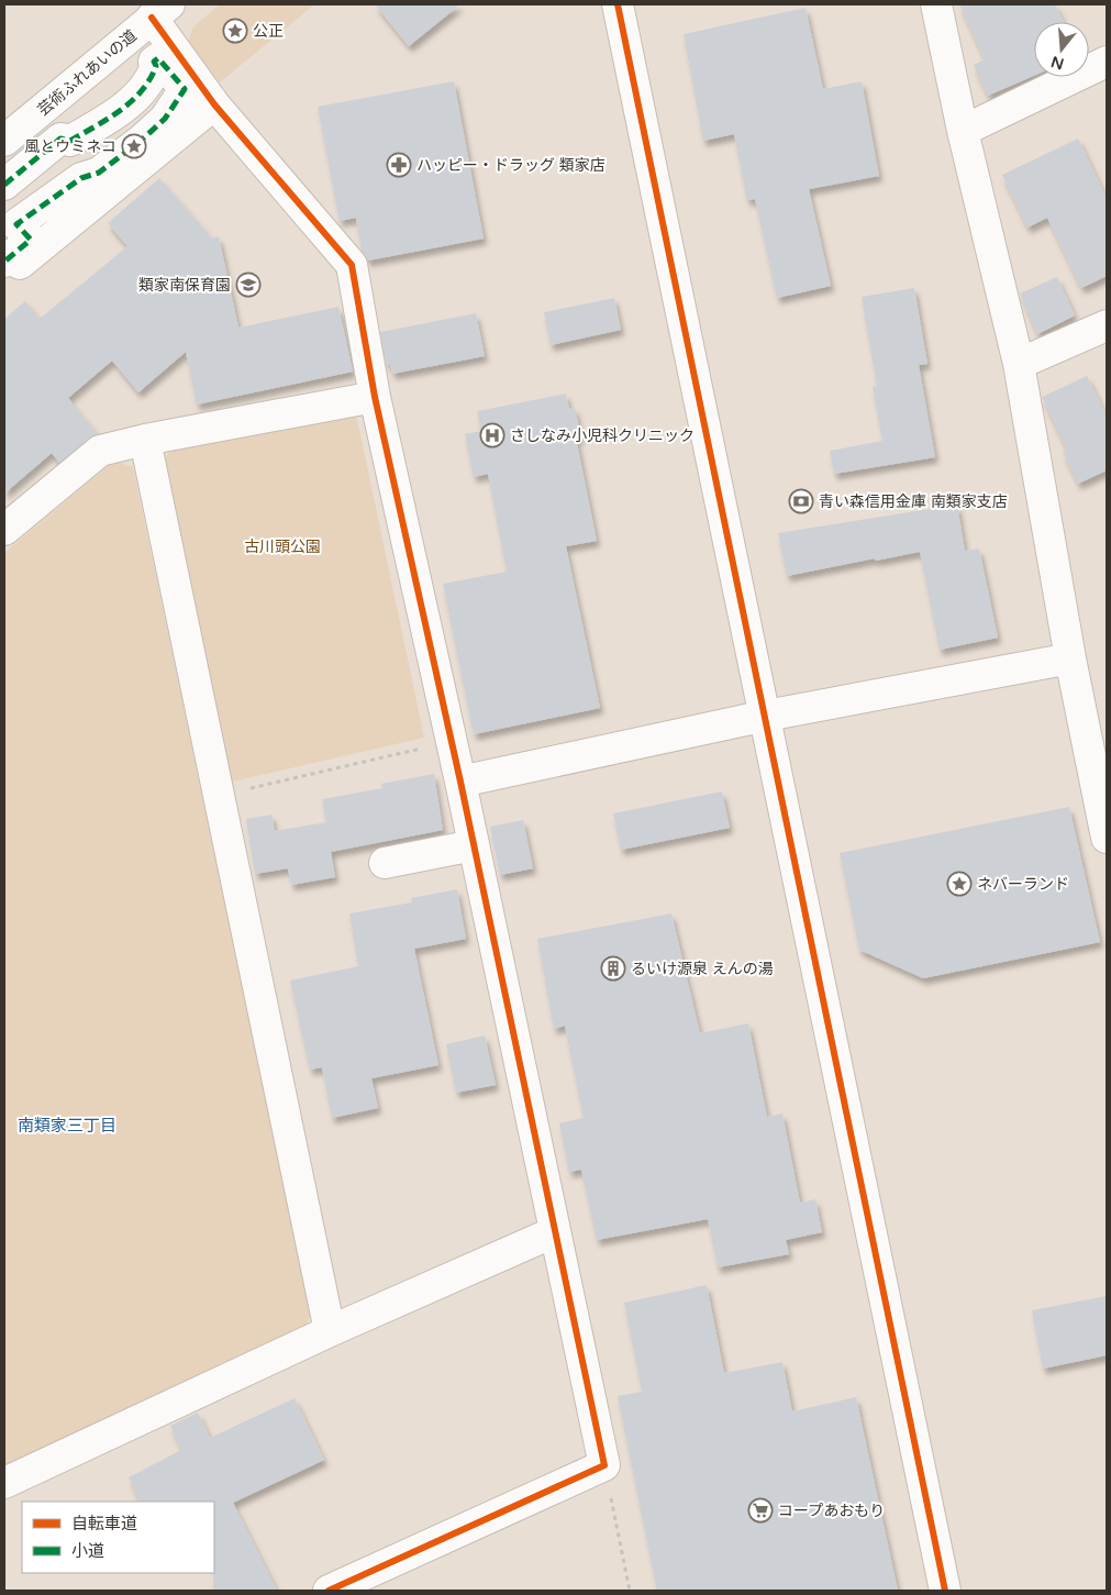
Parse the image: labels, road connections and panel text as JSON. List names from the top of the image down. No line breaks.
{"streets":{"street":["芸術ふれあいの道"]},"districts":["南類家三丁目"],"parks":["古川頭公園"],"places":{"place":["公正","風とウミネコ","ネバーランド"],"pharmacy":["ハッピー・ドラッグ 類家店"],"school or university":["類家南保育園"],"hospital":["さしなみ小児科クリニック"],"bank":["青い森信用金庫 南類家支店"],"building":["るいけ源泉 えんの湯"],"supermarket":["コープあおもり"]},"legend":["自転車道","小道"],"north":"bottom"}
